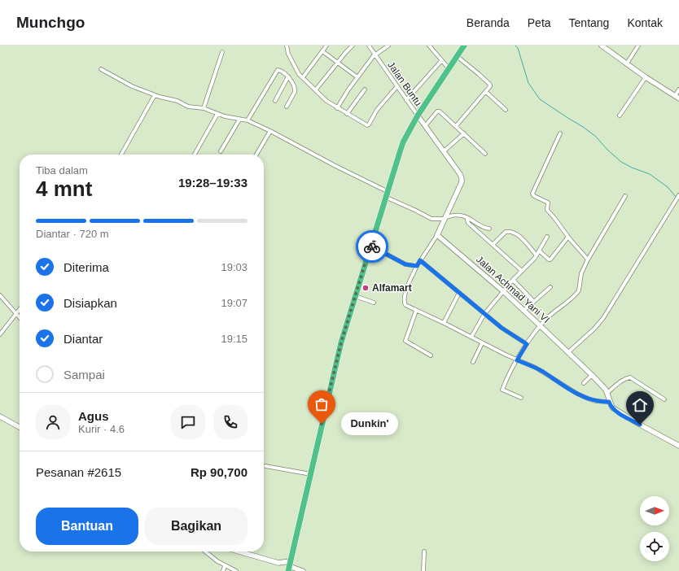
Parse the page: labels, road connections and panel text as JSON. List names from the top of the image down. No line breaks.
{"streets":{"street":["Jalan Buntu","Jalan Achmad Yani VI"]},"places":["Alfamart","Dunkin'"],"north":"right","page":{"header":"Munchgo","nav":["Beranda","Peta","Tentang","Kontak"],"heading":["4 mnt","Tiba dalam","19:28–19:33"],"panel":["Agus","Kurir · 4.6","Pesanan #2615","Rp 90,700"],"bar":"Diantar · 720 m","list":[["Diterima","19:03"],["Disiapkan","19:07"],["Diantar","19:15"],"Sampai"],"bubble":"Dunkin'","buttons":["Bantuan","Bagikan"]}}
